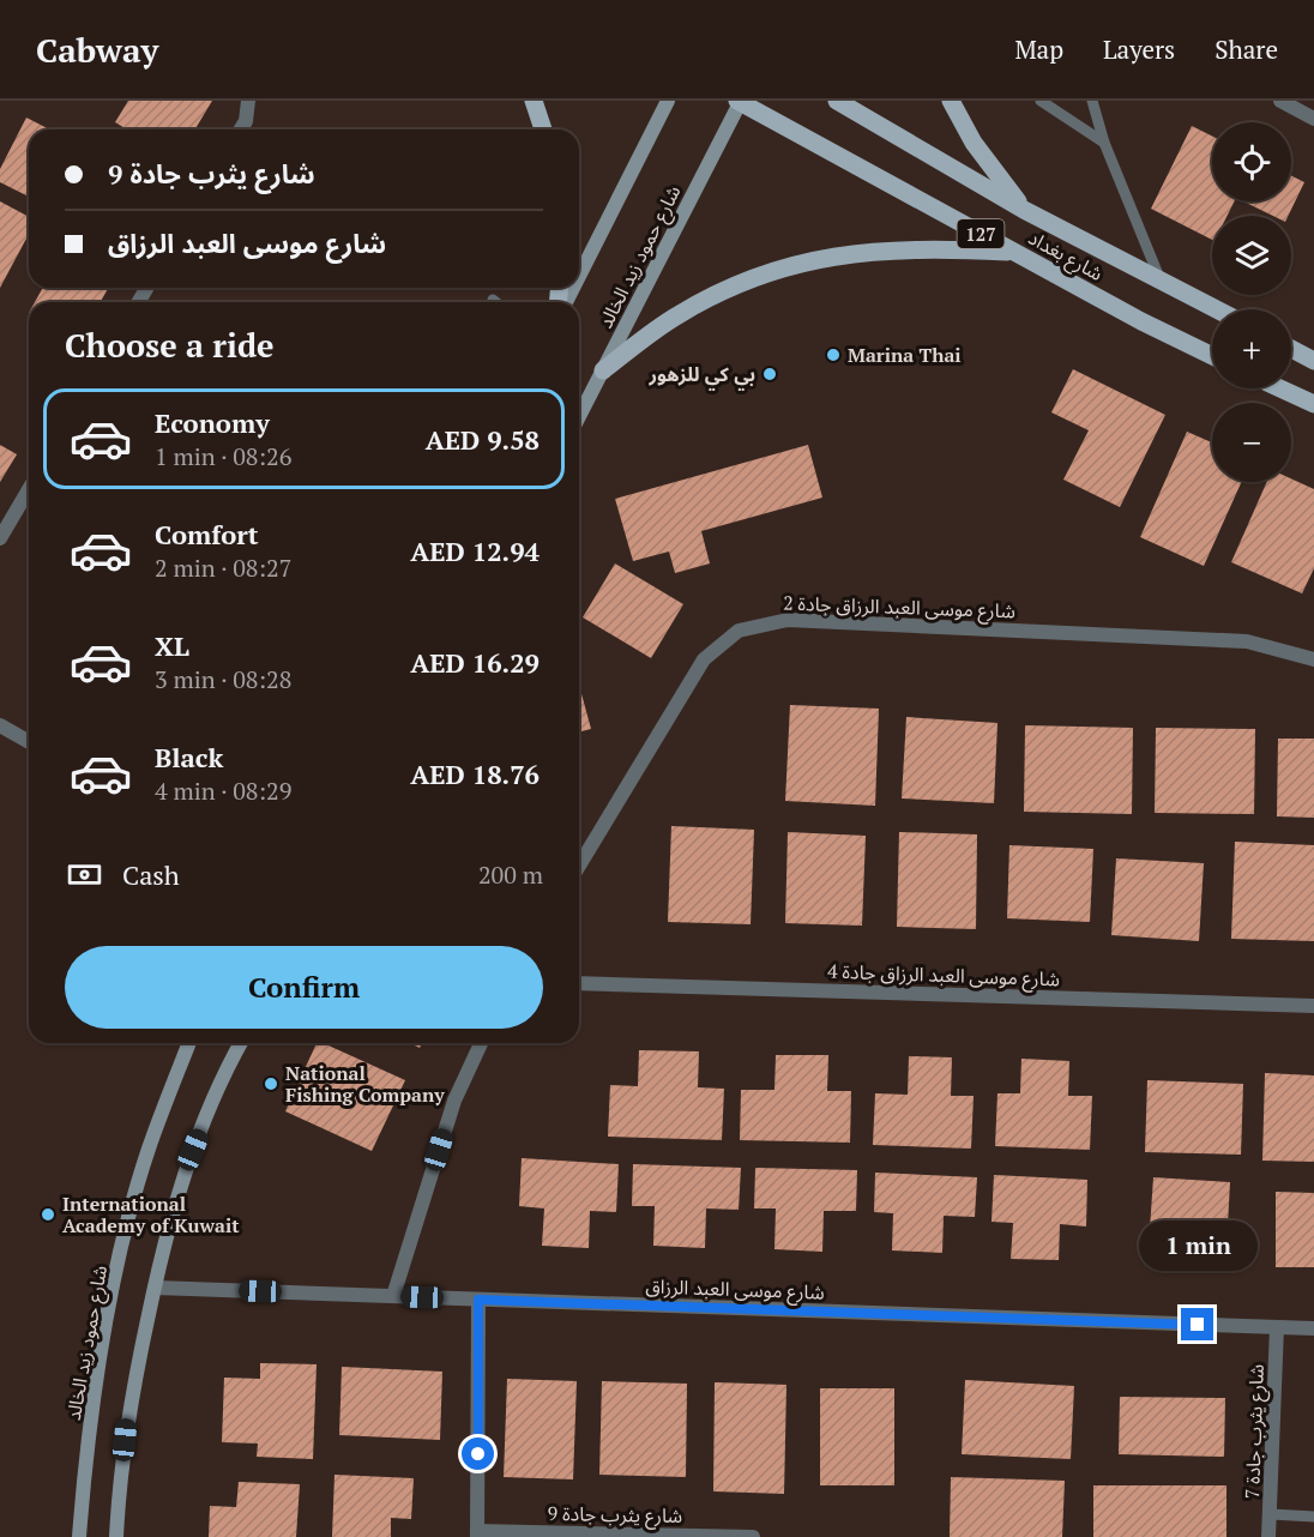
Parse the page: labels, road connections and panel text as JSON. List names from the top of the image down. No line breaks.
{"streets":{"main road":["127","شارع بغداد","شارع حمود زيد الخالد"],"street":["شارع موسى العبد الرزاق جادة 2","شارع موسى العبد الرزاق جادة 4","شارع موسى العبد الرزاق","شارع يثرب جادة 7","شارع يثرب جادة 9"]},"crossings":[["شارع بغداد","شارع حمود زيد الخالد"],["شارع موسى العبد الرزاق","شارع يثرب جادة 7"],["شارع موسى العبد الرزاق","شارع يثرب جادة 9"]],"places":["Marina Thai","بي كي للزهور","National Fishing Company","International Academy of Kuwait"],"page":{"header":"Cabway","nav":["Map","Layers","Share"],"map_buttons":["+","−"],"banner":["شارع يثرب جادة 9","شارع موسى العبد الرزاق"],"heading":"Choose a ride","list":[{"name":"Economy","note":"1 min · 08:26","value":"AED 9.58"},{"name":"Comfort","note":"2 min · 08:27","value":"AED 12.94"},{"name":"XL","note":"3 min · 08:28","value":"AED 16.29"},{"name":"Black","note":"4 min · 08:29","value":"AED 18.76"}],"pay":["Cash","200 m"],"buttons":"Confirm","bubble":"1 min"}}
